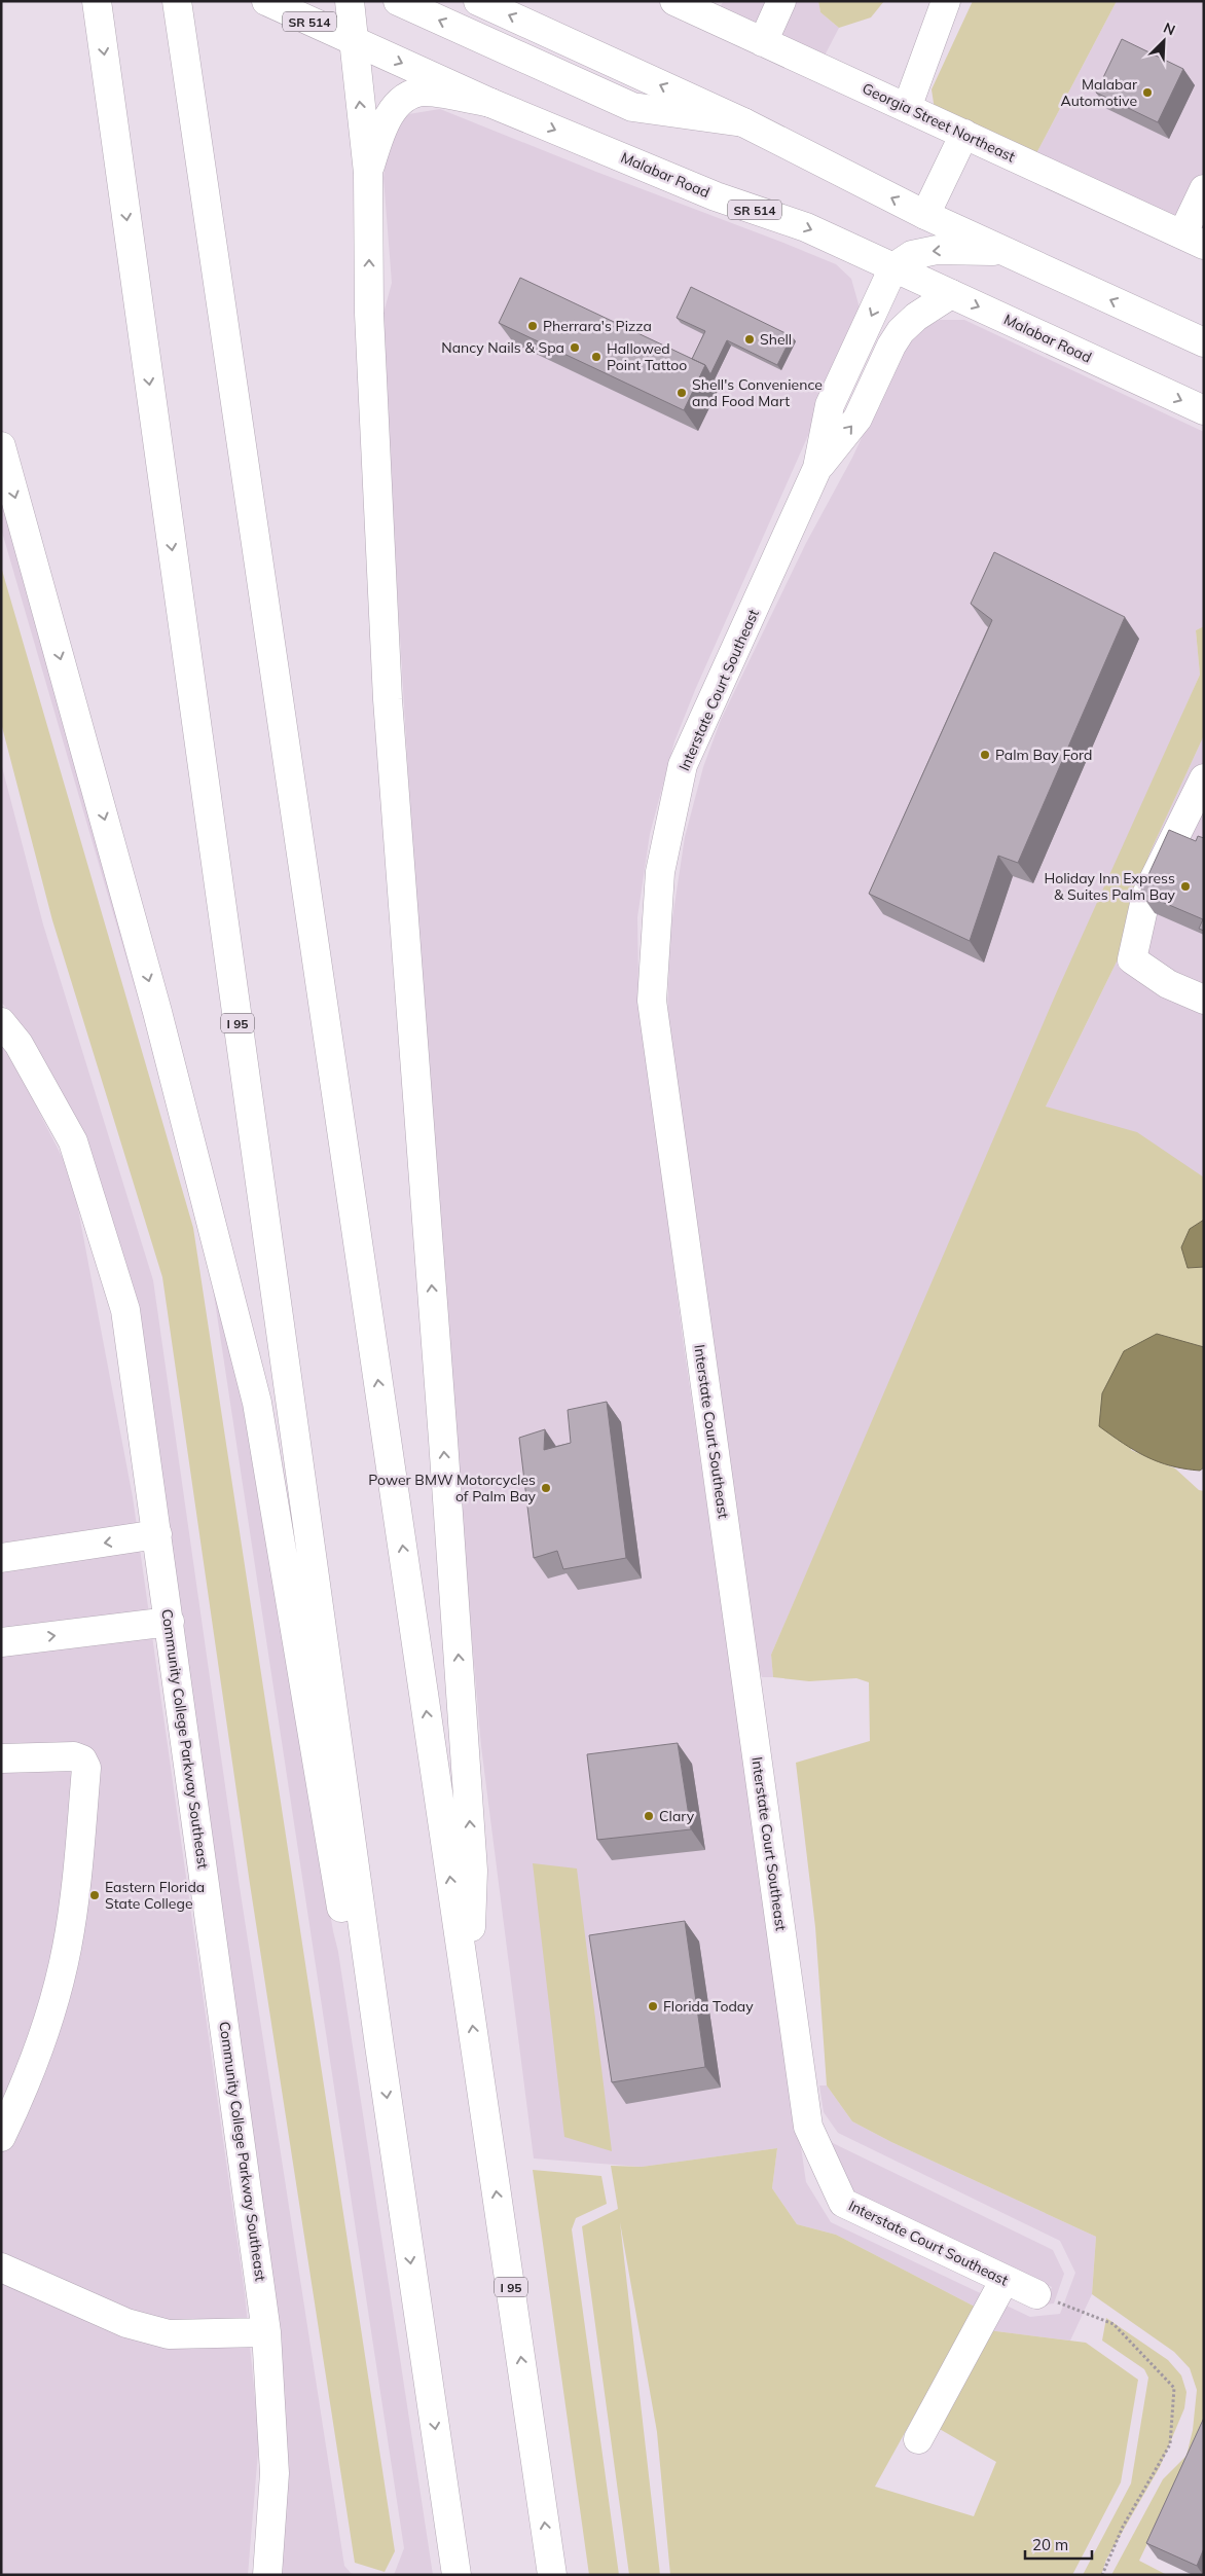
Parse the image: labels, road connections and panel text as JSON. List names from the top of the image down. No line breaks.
{"streets":{"main road":["SR 514","Georgia Street Northeast","Malabar Road","Interstate Court Southeast","I 95","Community College Parkway Southeast"]},"crossings":[["Malabar Road","Interstate Court Southeast"]],"places":["Malabar Automotive","Pherrara's Pizza","Shell","Nancy Nails & Spa","Hallowed Point Tattoo","Shell's Convenience and Food Mart","Palm Bay Ford","Holiday Inn Express & Suites Palm Bay","Power BMW Motorcycles of Palm Bay","Clary","Eastern Florida State College","Florida Today"],"scale_bar":"20 m","north":"top right"}
